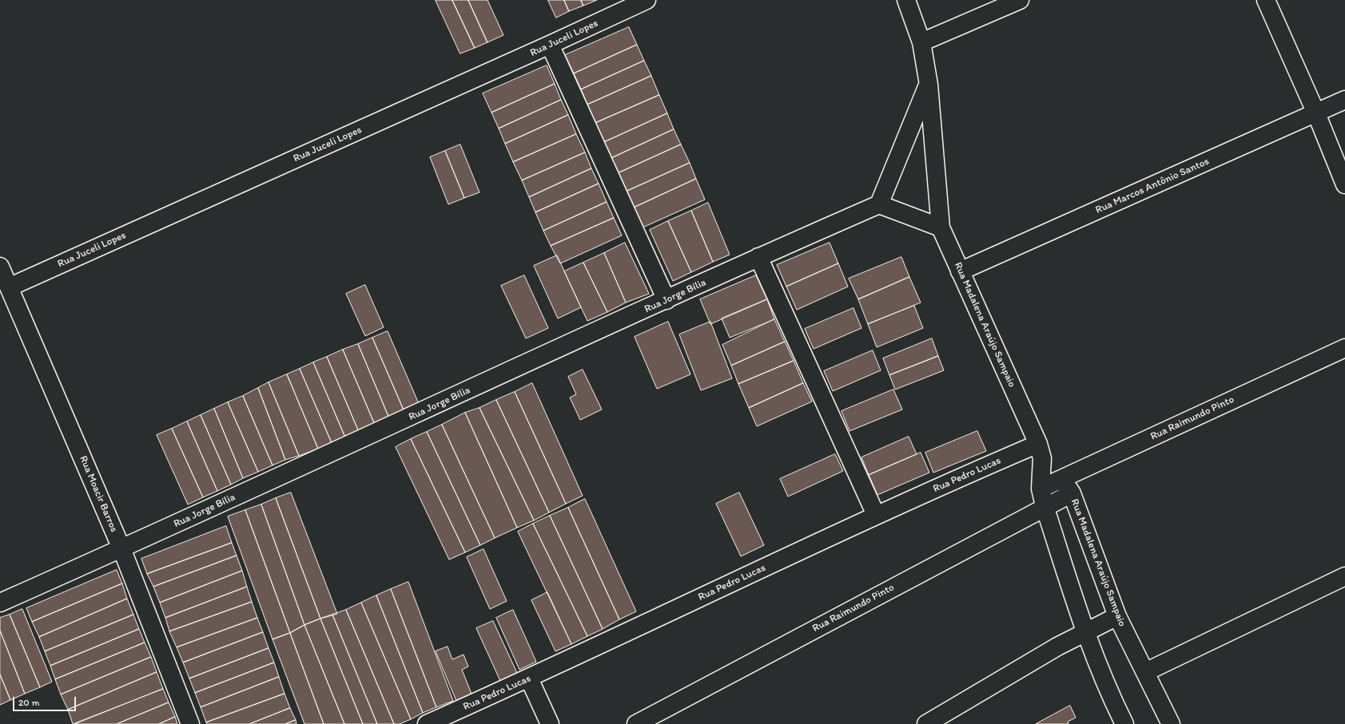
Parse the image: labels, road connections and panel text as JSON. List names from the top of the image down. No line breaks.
{"streets":{"street":["Rua Juceli Lopes","Rua Marcos Antônio Santos","Rua Jorge Bília","Rua Madalena Araújo Sampaio","Rua Raimundo Pinto","Rua Pedro Lucas","Rua Moacir Barros"]},"crossings":[["Rua Juceli Lopes","Rua Moacir Barros"],["Rua Marcos Antônio Santos","Rua Madalena Araújo Sampaio"],["Rua Jorge Bília","Rua Moacir Barros"],["Rua Madalena Araújo Sampaio","Rua Raimundo Pinto"],["Rua Madalena Araújo Sampaio","Rua Pedro Lucas"]],"scale_bar":"20 m"}
